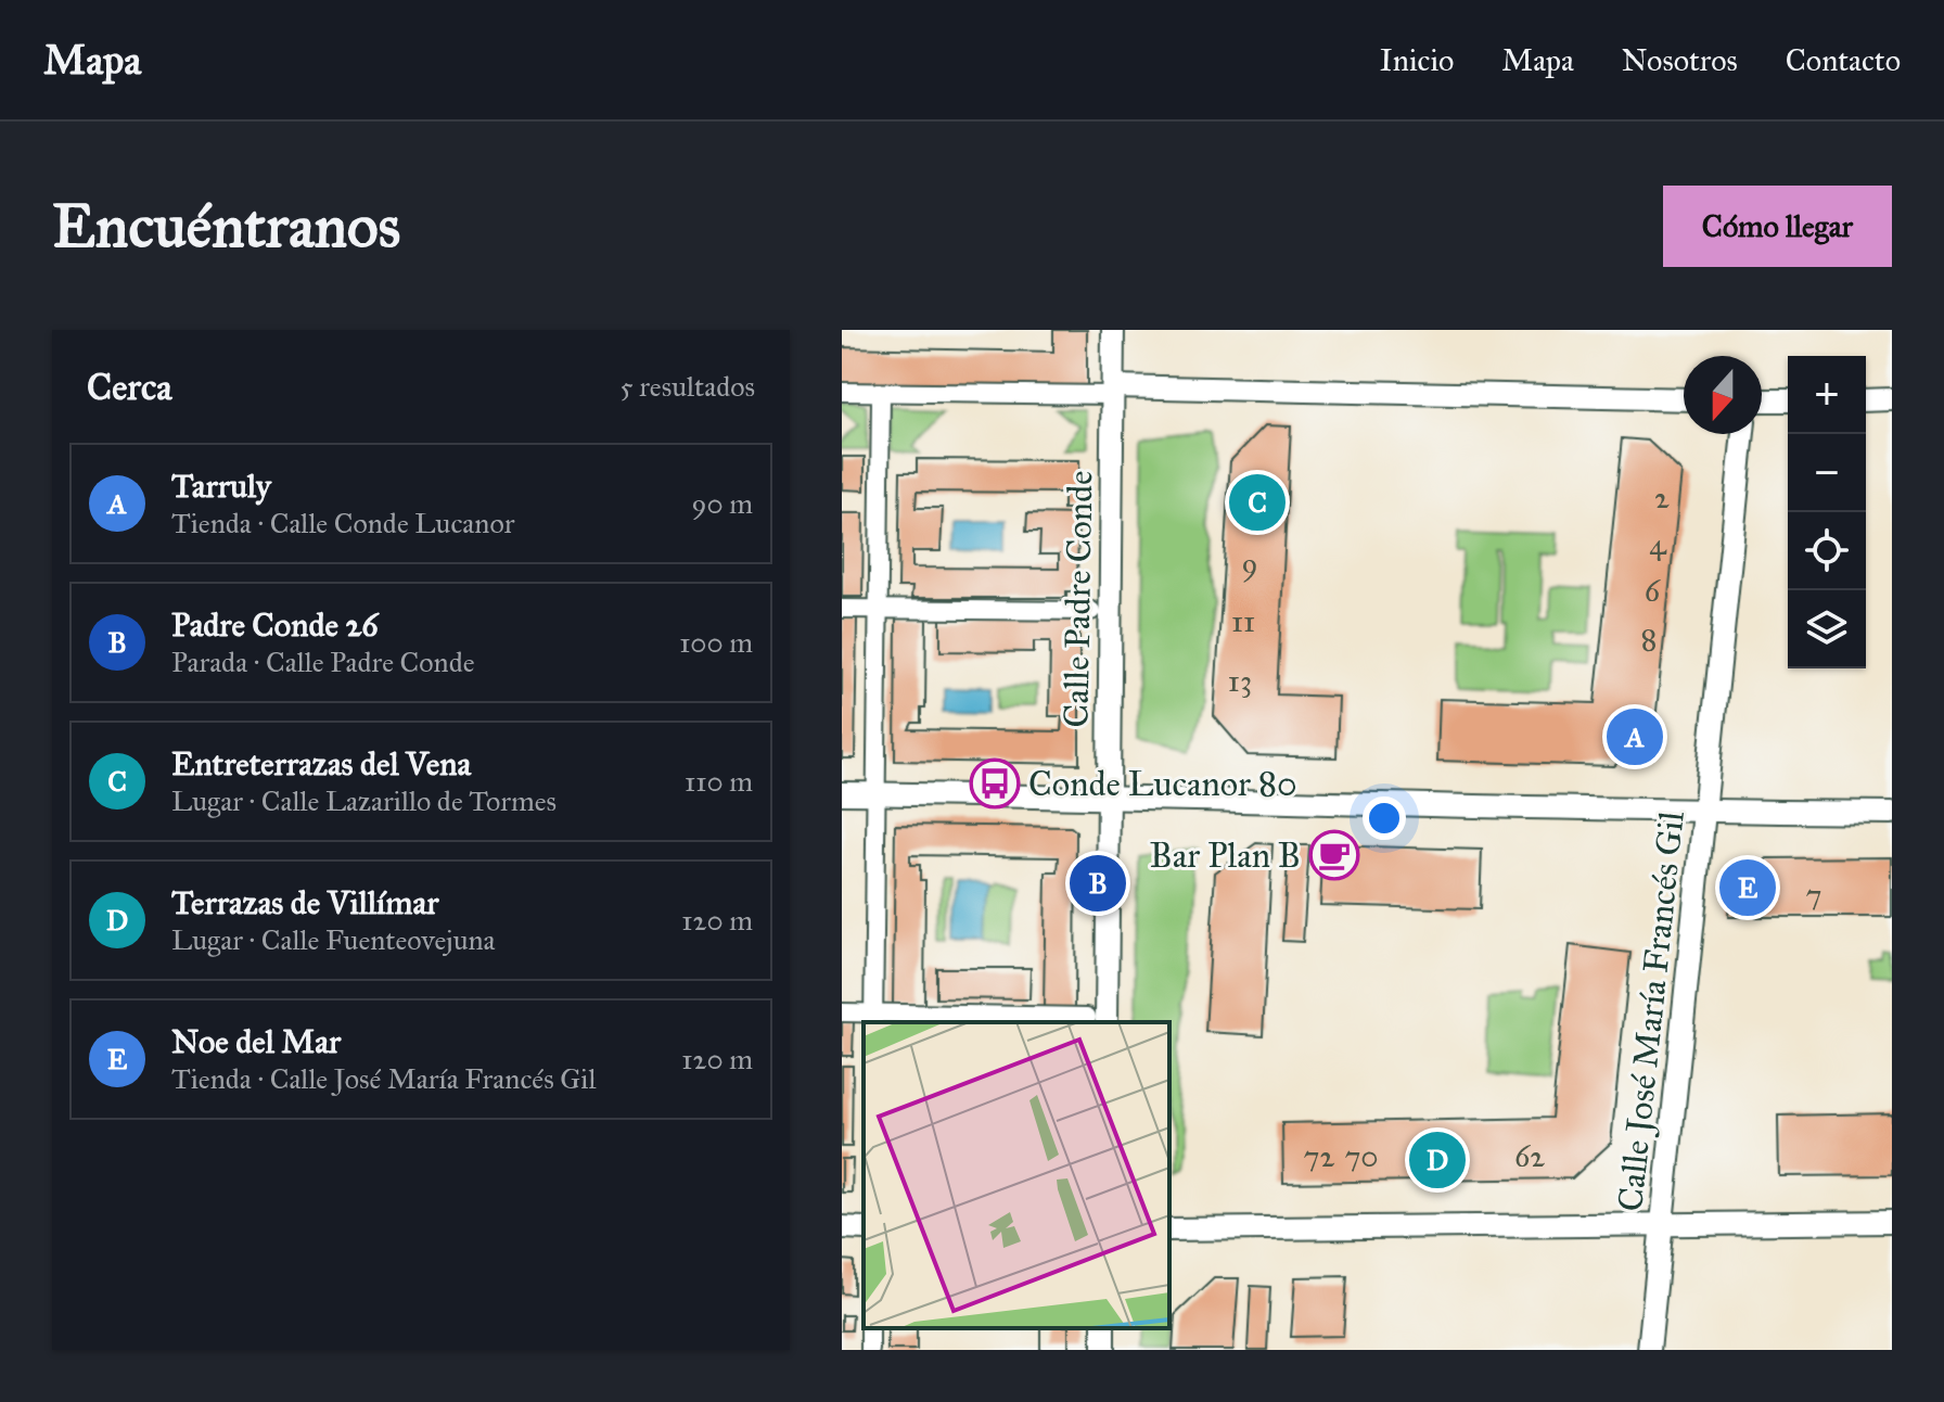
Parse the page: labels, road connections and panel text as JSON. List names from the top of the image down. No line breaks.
{"streets":{"street":["Calle Padre Conde","Calle José María Francés Gil"]},"places":{"bus stop":["Conde Lucanor 80"],"cafe":["Bar Plan B"]},"house_numbers":["2","4","9","6","11","8","13","7","72","70","62"],"north":"bottom","page":{"header":"Mapa","nav":["Inicio","Mapa","Nosotros","Contacto"],"buttons":"Cómo llegar","title":"Encuéntranos","heading":["Cerca","5 resultados"],"map_buttons":["+","−"],"list":[{"mark":"A","name":"Tarruly","note":"Tienda · Calle Conde Lucanor","value":"90 m"},{"mark":"B","name":"Padre Conde 26","note":"Parada · Calle Padre Conde","value":"100 m"},{"mark":"C","name":"Entreterrazas del Vena","note":"Lugar · Calle Lazarillo de Tormes","value":"110 m"},{"mark":"D","name":"Terrazas de Villímar","note":"Lugar · Calle Fuenteovejuna","value":"120 m"},{"mark":"E","name":"Noe del Mar","note":"Tienda · Calle José María Francés Gil","value":"120 m"}],"pins":["C","A","B","E","D"]}}
